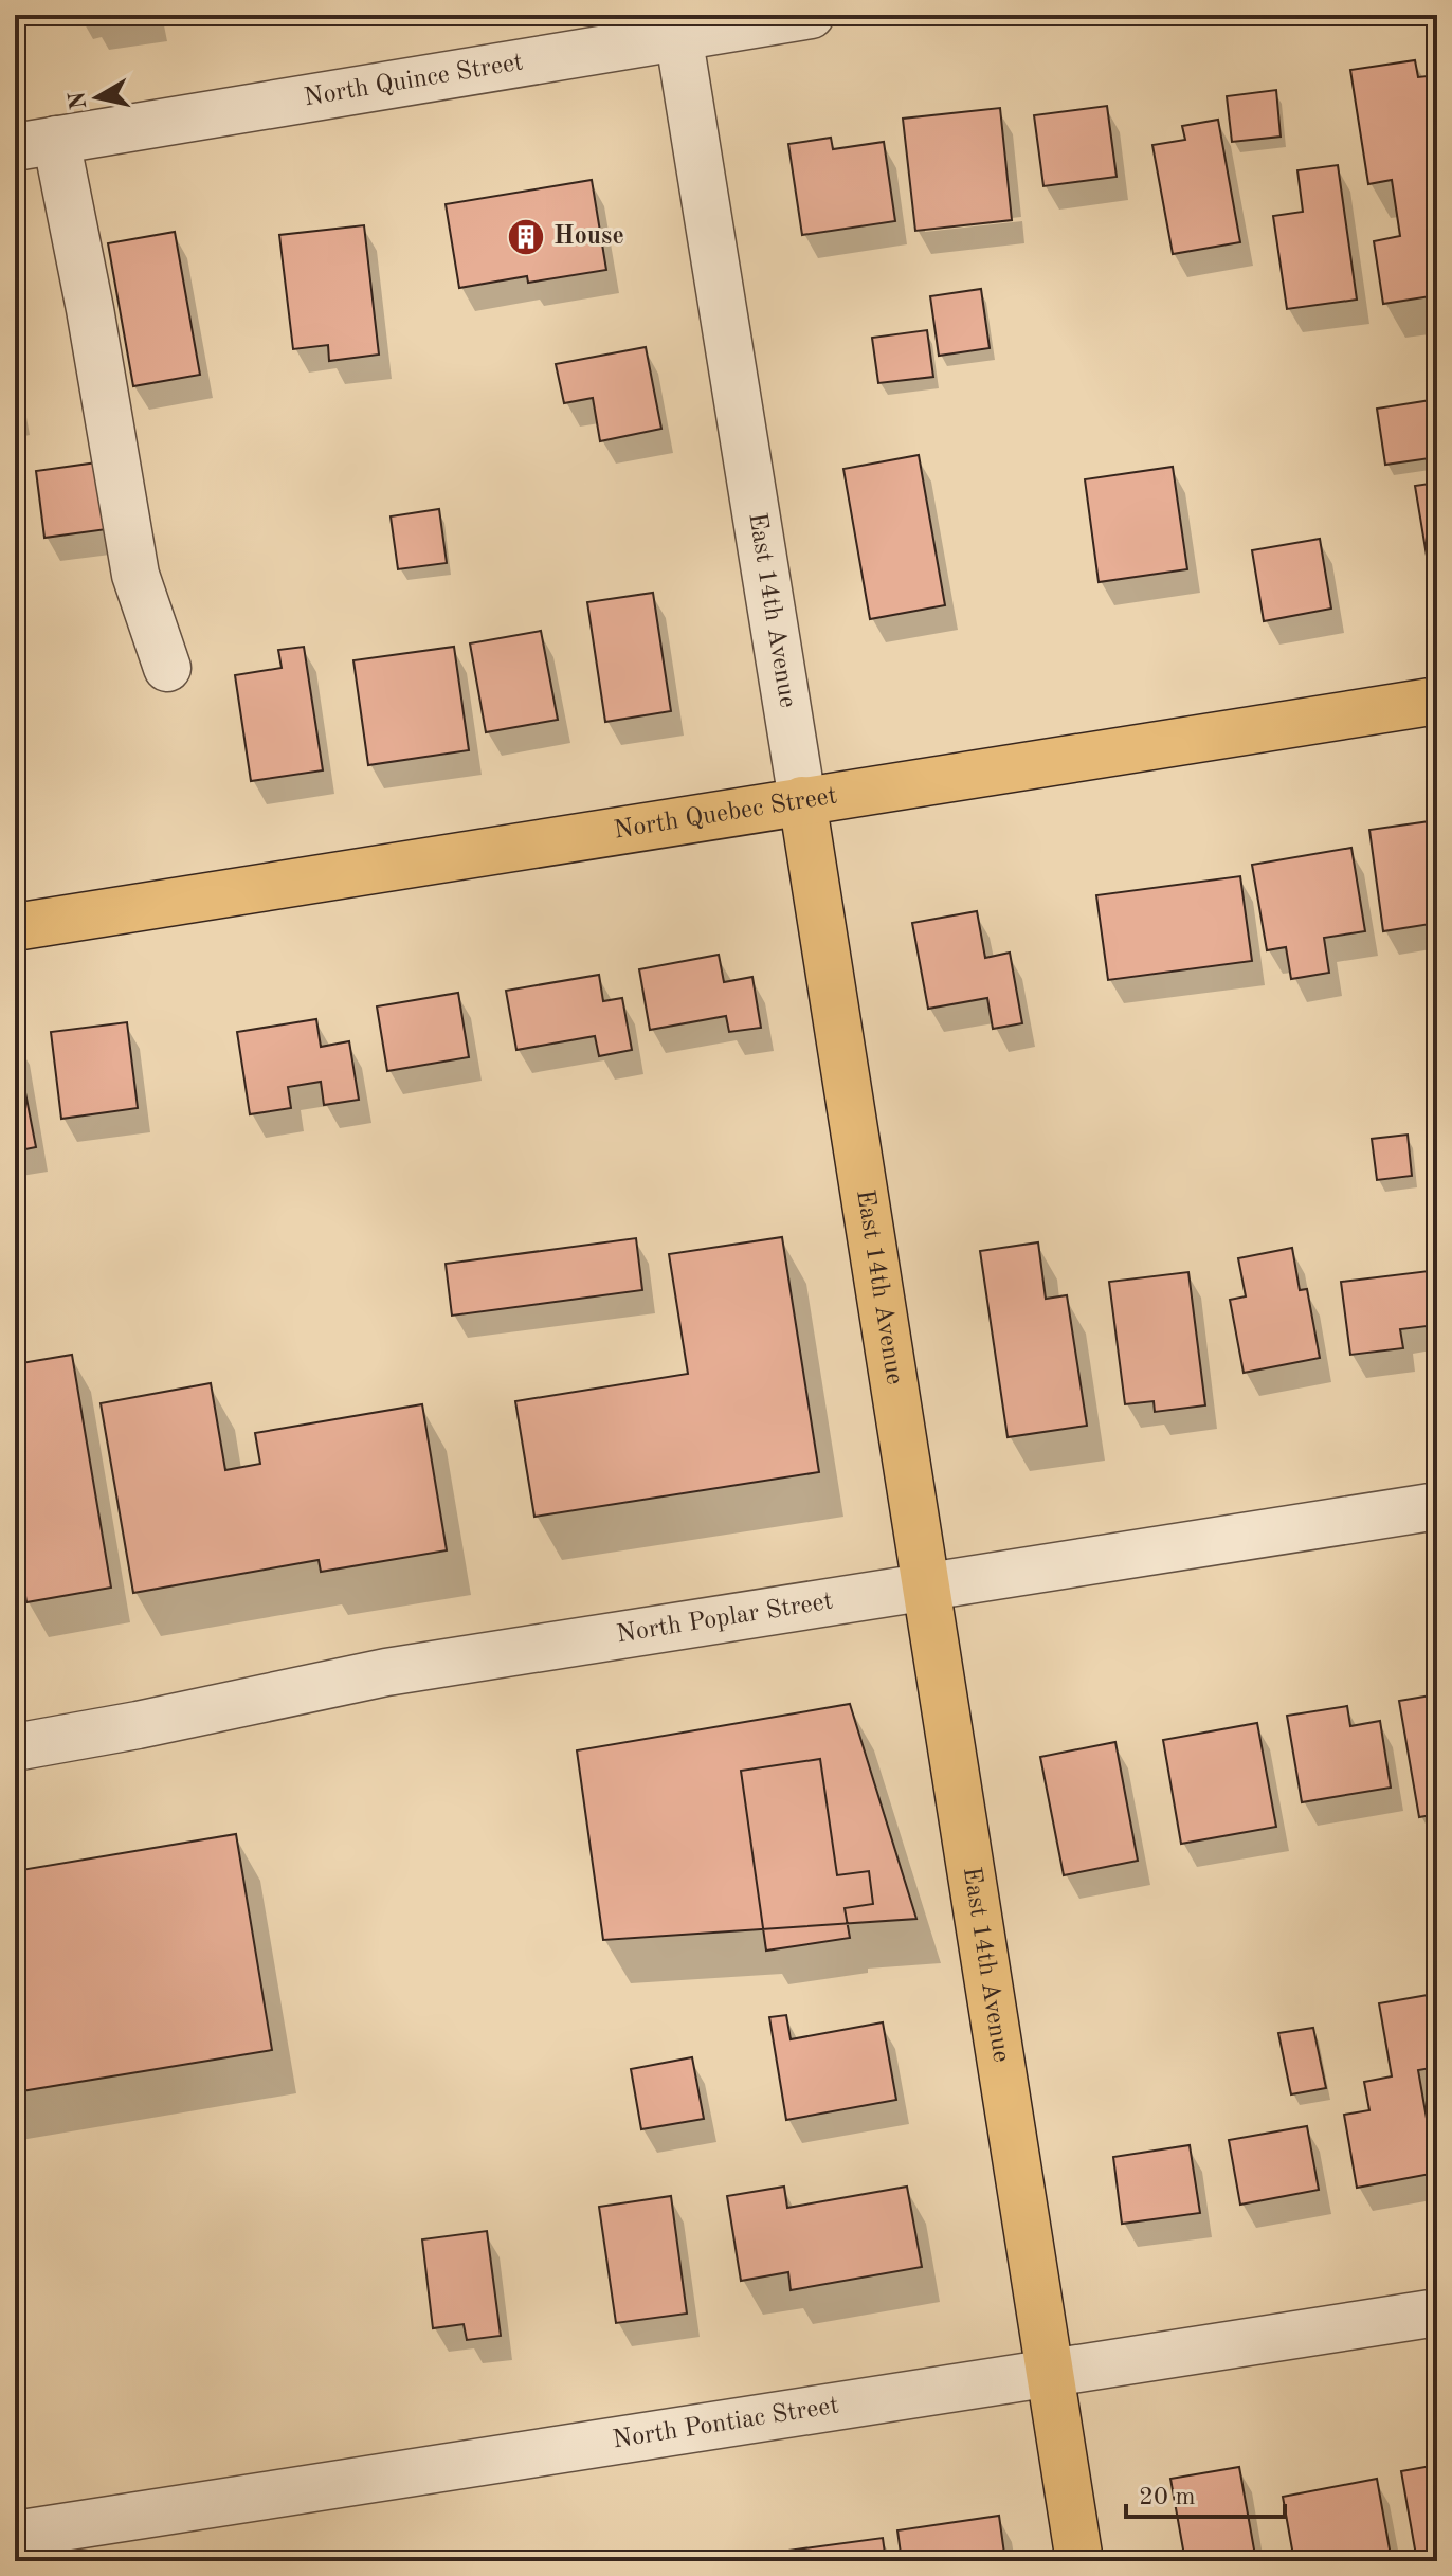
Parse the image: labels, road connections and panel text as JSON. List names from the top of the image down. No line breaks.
{"streets":{"main road":["East 14th Avenue","North Quebec Street"],"street":["North Quince Street","North Poplar Street","North Pontiac Street"]},"crossings":[["North Quince Street","East 14th Avenue"],["East 14th Avenue","North Quebec Street"],["East 14th Avenue","North Poplar Street"],["East 14th Avenue","North Pontiac Street"]],"places":{"building":["House"]},"scale_bar":"20 m","north":"left"}
